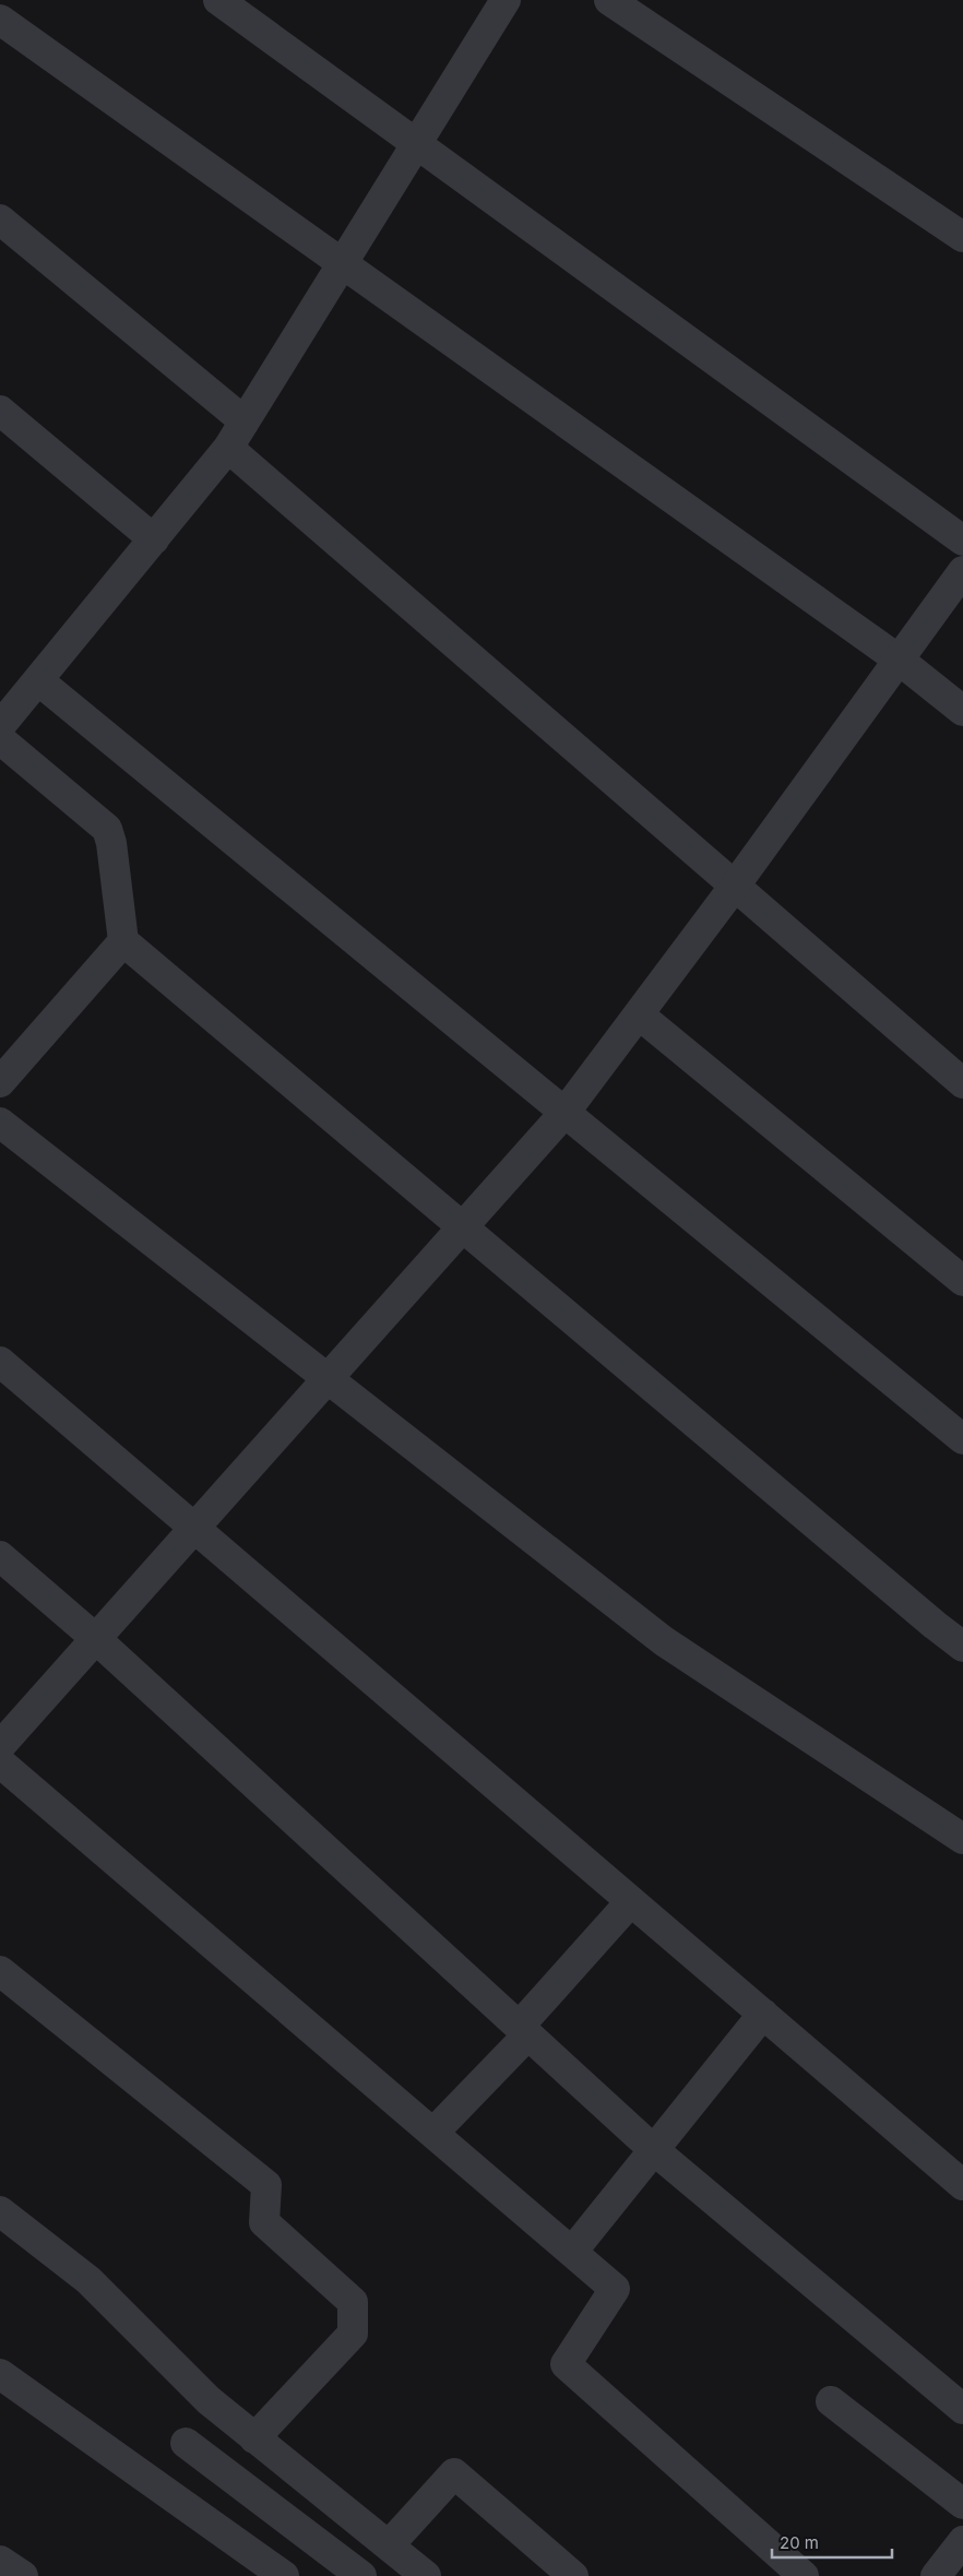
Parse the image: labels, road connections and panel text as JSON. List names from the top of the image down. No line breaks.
{"scale_bar":"20 m"}
